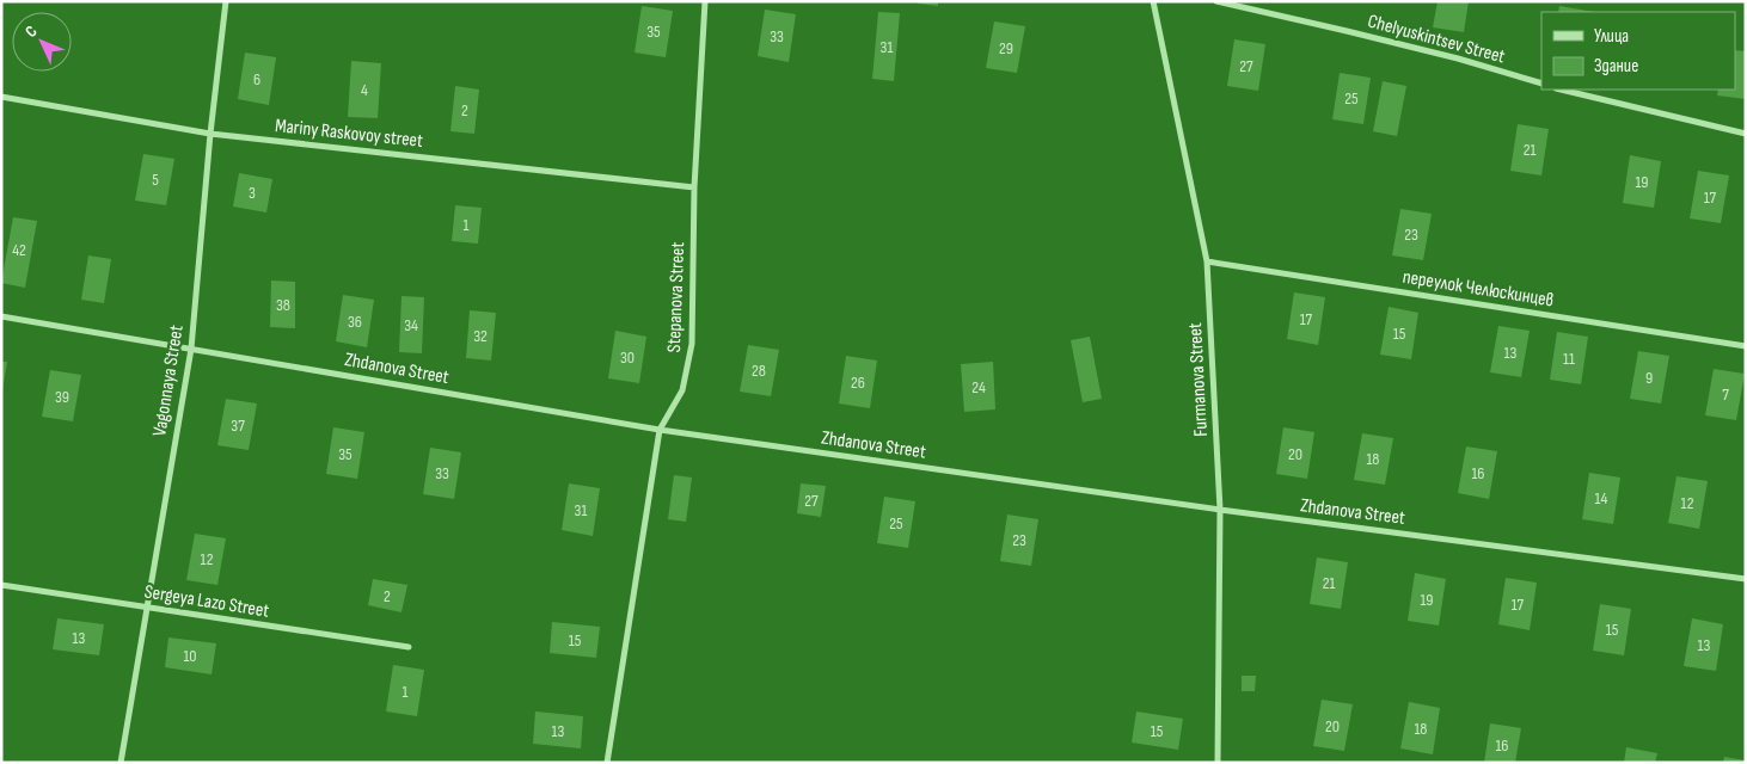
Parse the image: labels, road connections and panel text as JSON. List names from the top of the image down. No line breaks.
{"streets":{"street":["Chelyuskintsev Street","Mariny Raskovoy street","переулок Челюскинцев","Stepanova Street","Zhdanova Street","Furmanova Street","Vagonnaya Street","Sergeya Lazo Street"]},"crossings":[["Mariny Raskovoy street","Stepanova Street"],["Mariny Raskovoy street","Vagonnaya Street"],["переулок Челюскинцев","Furmanova Street"],["Stepanova Street","Zhdanova Street"],["Zhdanova Street","Furmanova Street"],["Zhdanova Street","Vagonnaya Street"],["Vagonnaya Street","Sergeya Lazo Street"]],"house_numbers":["35","33","31","29","27","6","4","25","2","21","5","19","3","17","1","23","42","38","17","36","34","15","32","13","30","11","28","9","26","24","7","39","37","35","20","18","33","16","14","27","12","31","25","23","12","21","2","19","17","15","13","15","13","10","1","20","18","13","15","16"],"legend":["Улица","Здание"],"north":"top left"}
